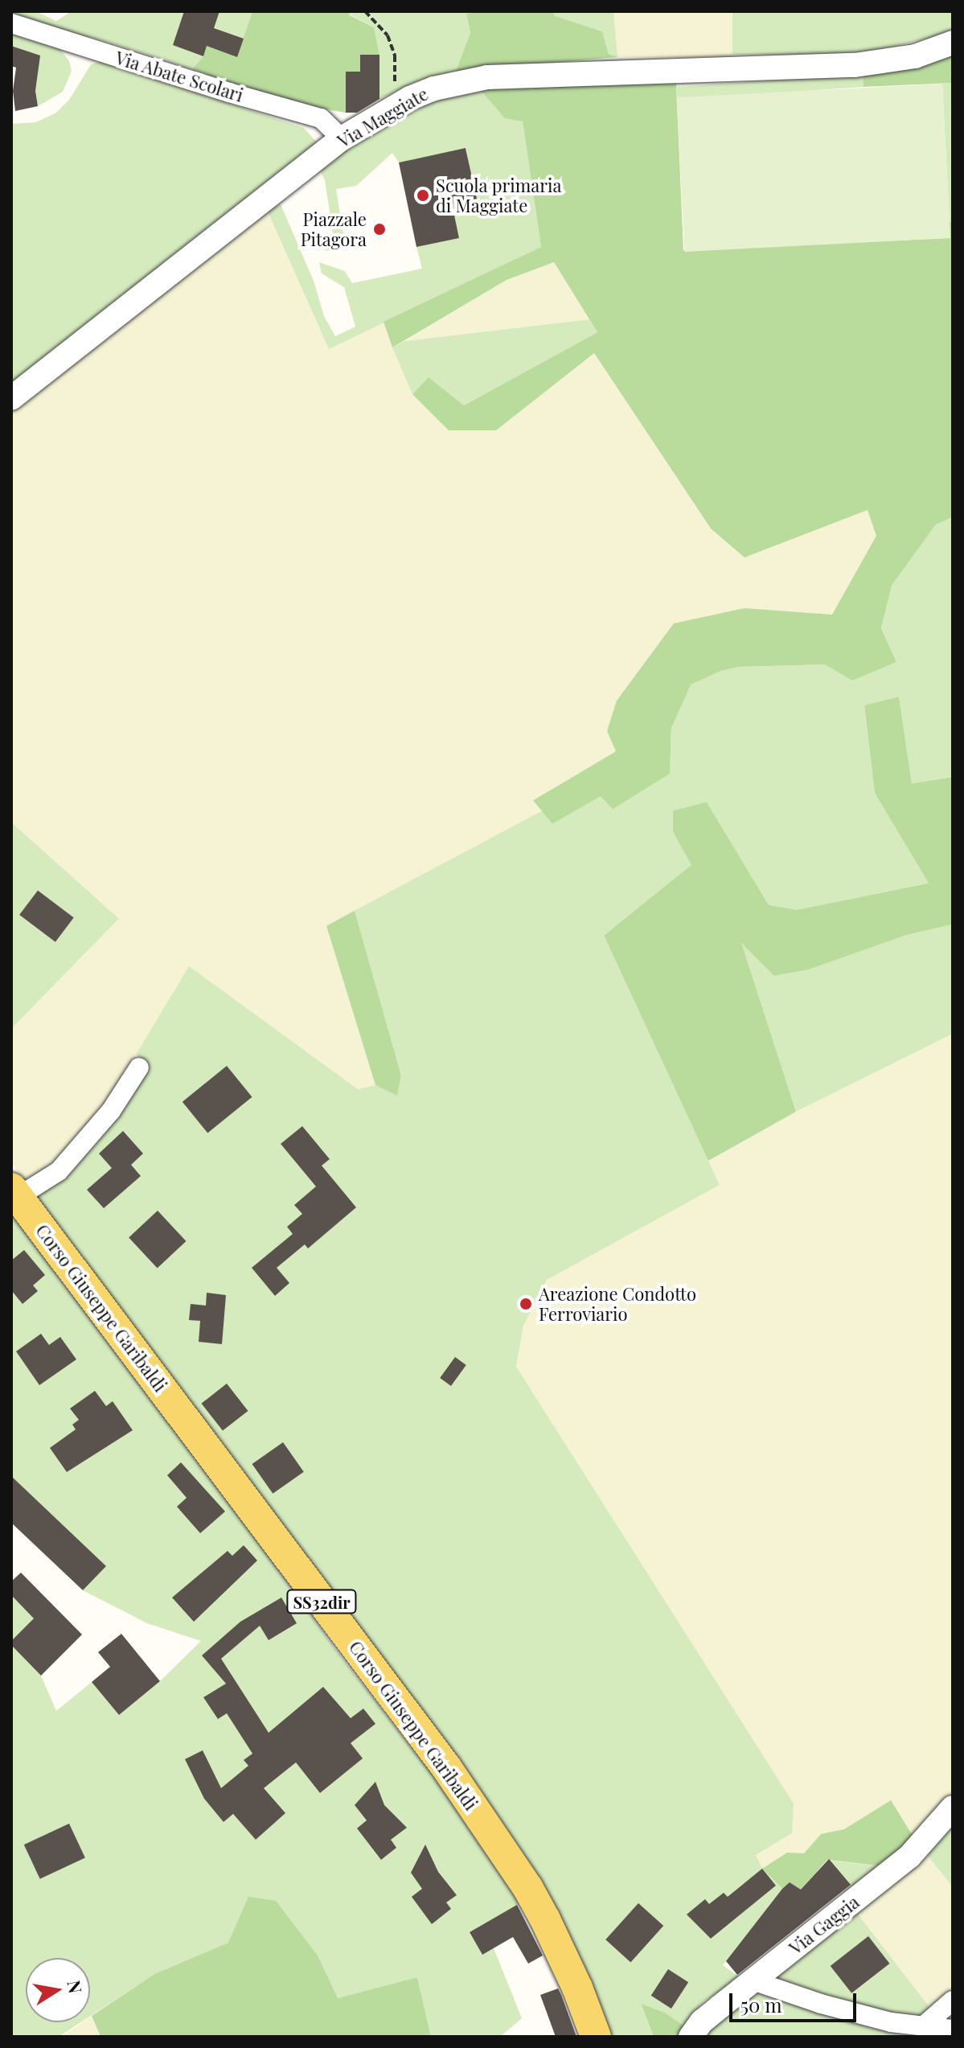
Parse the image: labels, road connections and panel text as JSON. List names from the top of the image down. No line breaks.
{"streets":{"main road":["Corso Giuseppe Garibaldi","SS32dir"],"street":["Via Abate Scolari","Via Maggiate","Via Gaggia"]},"crossings":[["Via Abate Scolari","Via Maggiate"]],"places":["Scuola primaria di Maggiate","Piazzale Pitagora","Areazione Condotto Ferroviario"],"scale_bar":"50 m","north":"right"}
